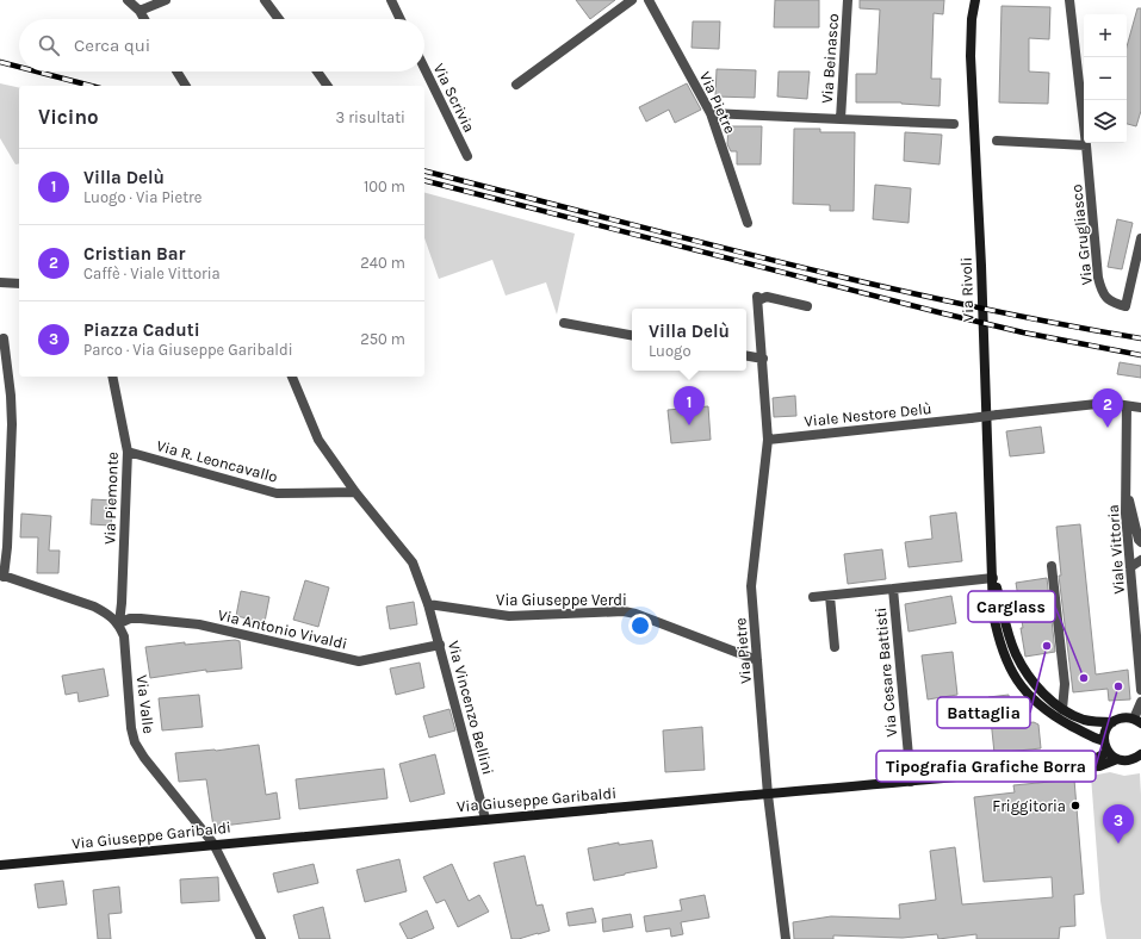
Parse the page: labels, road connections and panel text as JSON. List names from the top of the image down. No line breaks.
{"streets":{"street":["Via Beinasco","Via Scrivia","Via Pietre","Via Grugliasco","Via Rivoli","Viale Nestore Delù","Via R. Leoncavallo","Via Piemonte","Viale Vittoria","Via Giuseppe Verdi","Via Antonio Vivaldi","Via Cesare Battisti","Via Valle","Via Vincenzo Bellini","Via Giuseppe Garibaldi"]},"crossings":[["Via Beinasco","Via Pietre"],["Via Pietre","Viale Nestore Delù"],["Via Pietre","Via Giuseppe Verdi"],["Via Pietre","Via Giuseppe Garibaldi"],["Via Rivoli","Via Cesare Battisti"],["Viale Nestore Delù","Viale Vittoria"],["Via R. Leoncavallo","Via Piemonte"],["Via Piemonte","Via Antonio Vivaldi"],["Via Piemonte","Via Valle"],["Via Giuseppe Verdi","Via Vincenzo Bellini"],["Via Antonio Vivaldi","Via Valle"],["Via Antonio Vivaldi","Via Vincenzo Bellini"],["Via Cesare Battisti","Via Giuseppe Garibaldi"],["Via Valle","Via Giuseppe Garibaldi"],["Via Vincenzo Bellini","Via Giuseppe Garibaldi"]],"places":["Battaglia","Carglass","Tipografia Grafiche Borra","Friggitoria"],"page":{"map_buttons":["+","−"],"search":"Cerca qui","heading":["Vicino","3 risultati"],"list":[{"mark":"1","name":"Villa Delù","note":"Luogo · Via Pietre","value":"100 m"},{"mark":"2","name":"Cristian Bar","note":"Caffè · Viale Vittoria","value":"240 m"},{"mark":"3","name":"Piazza Caduti","note":"Parco · Via Giuseppe Garibaldi","value":"250 m"}],"popup":["Villa Delù","Luogo"],"pins":["1","2","3"]}}
